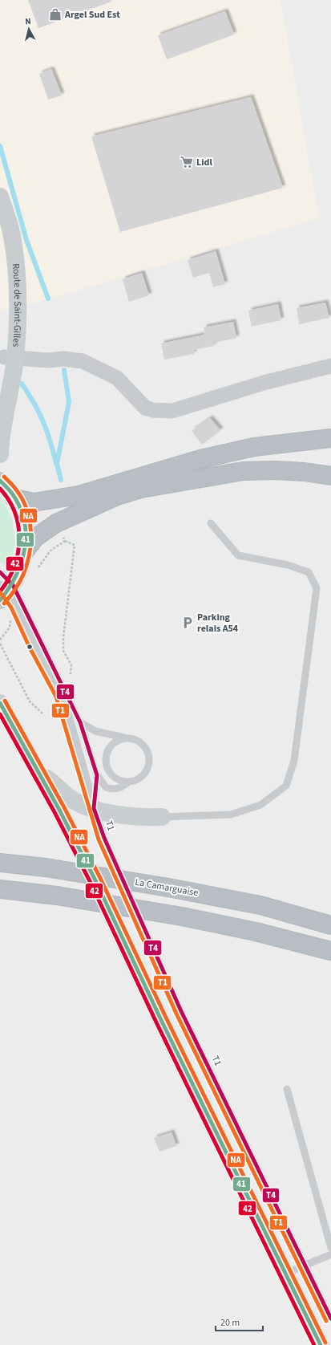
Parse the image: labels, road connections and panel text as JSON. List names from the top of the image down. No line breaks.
{"streets":{"highway":["La Camarguaise"],"main road":["Route de Saint-Gilles"],"lane":["T1"]},"places":{"shop":["Argel Sud Est"],"supermarket":["Lidl"],"parking":["Parking relais A54"]},"lines":["transit line NA","transit line 41","transit line 42","transit line T4","transit line T1"],"scale_bar":"20 m","north":"top"}
